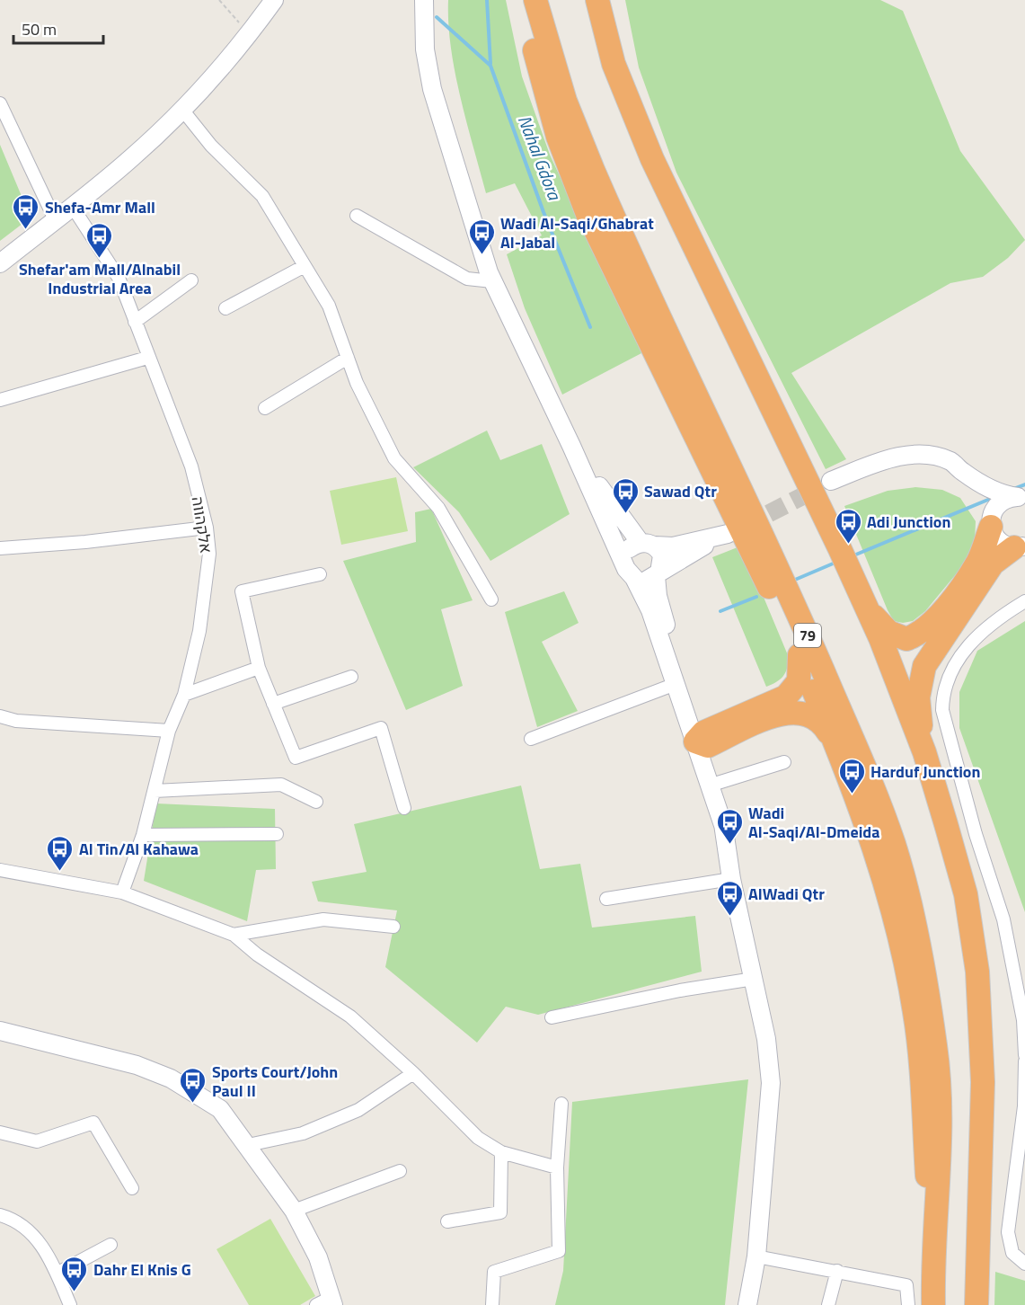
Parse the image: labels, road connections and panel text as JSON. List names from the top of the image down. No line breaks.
{"streets":{"highway":["79"],"street":["אלקהווה"]},"water":["Nahal Gdora"],"places":{"bus stop":["Shefa-Amr Mall","Wadi Al-Saqi/Ghabrat Al-Jabal","Shefar'am Mall/Alnabil Industrial Area","Sawad Qtr","Adi Junction","Harduf Junction","Wadi Al-Saqi/Al-Dmeida","Al Tin/Al Kahawa","AlWadi Qtr","Sports Court/John Paul II","Dahr El Knis G"]},"scale_bar":"50 m"}
